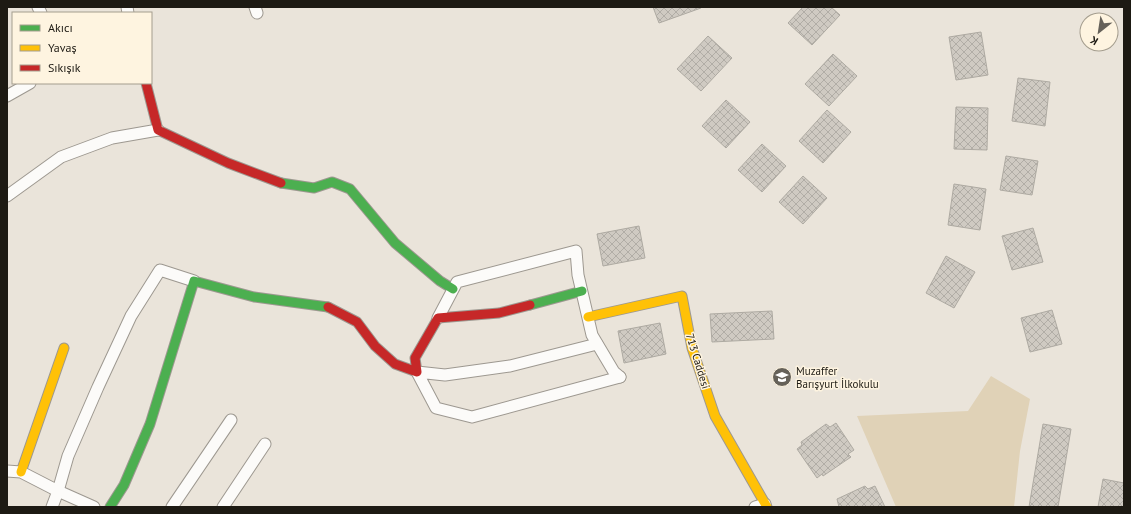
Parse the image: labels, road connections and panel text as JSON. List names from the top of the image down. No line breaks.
{"streets":{"street":["713 Caddesi"]},"places":{"school or university":["Muzaffer Barışyurt İlkokulu"]},"legend":["Akıcı","Yavaş","Sıkışık"],"north":"bottom left"}
